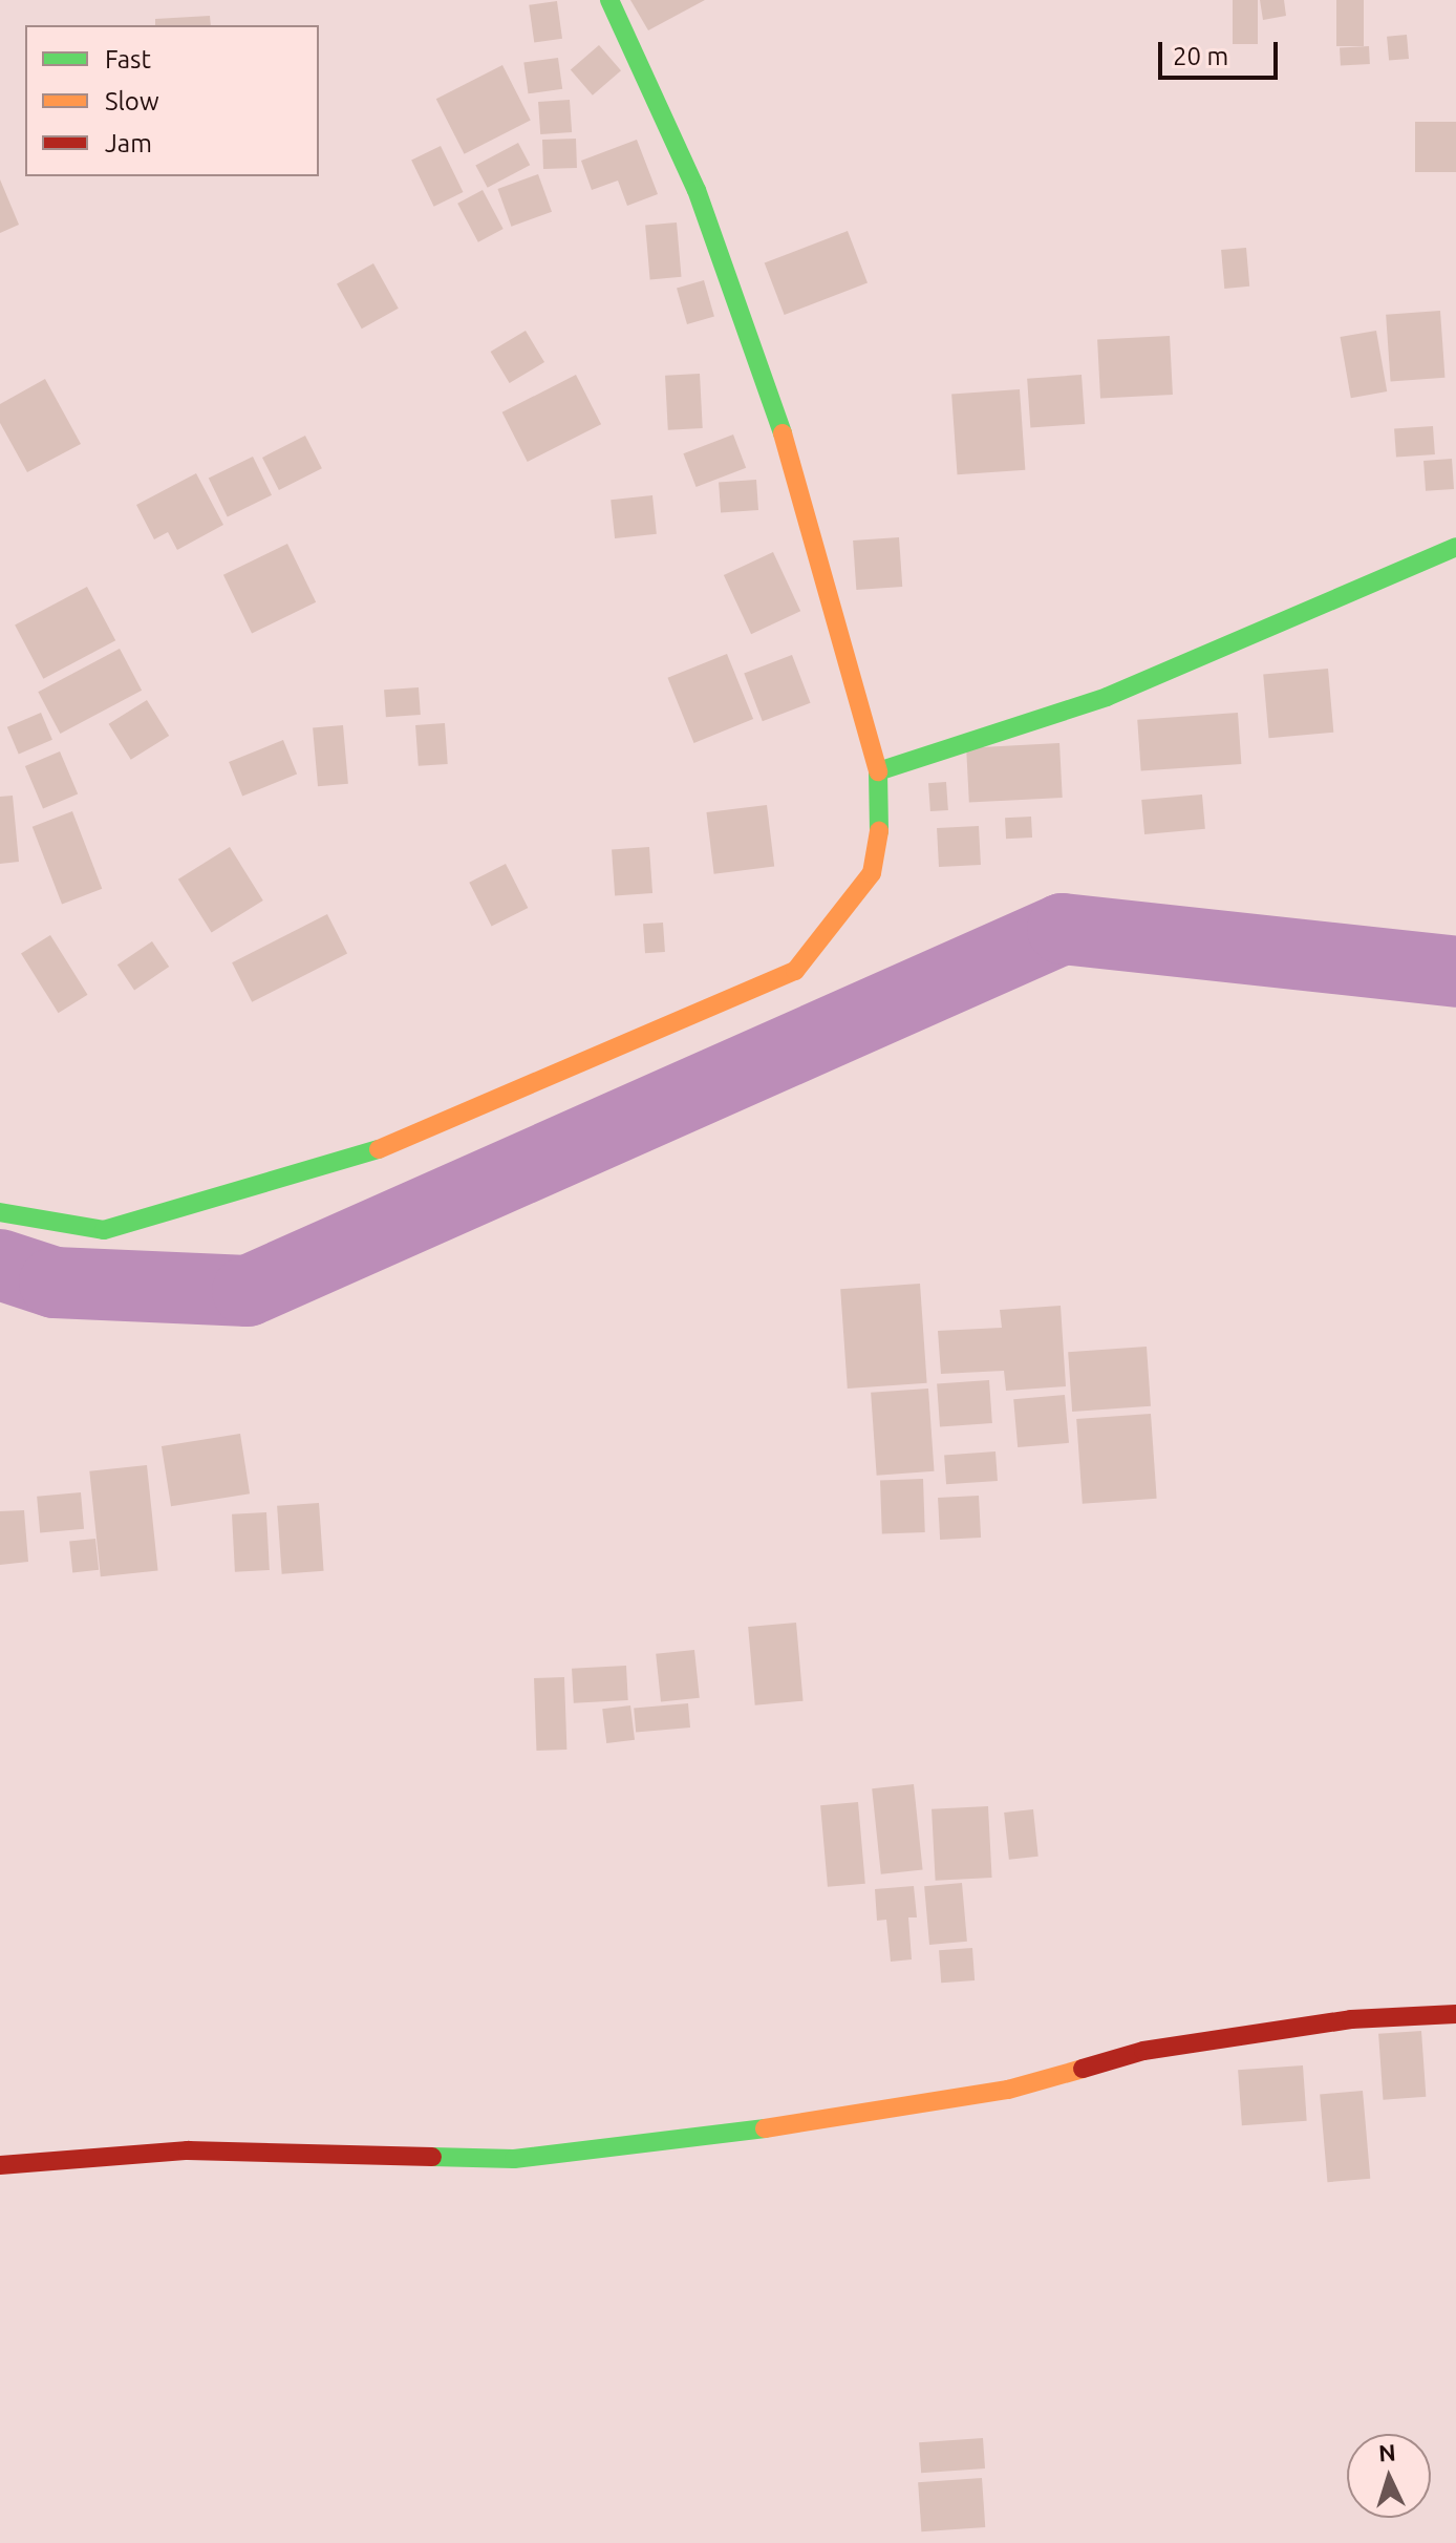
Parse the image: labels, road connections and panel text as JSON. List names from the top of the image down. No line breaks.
{"legend":["Fast","Slow","Jam"],"scale_bar":"20 m","north":"top"}
